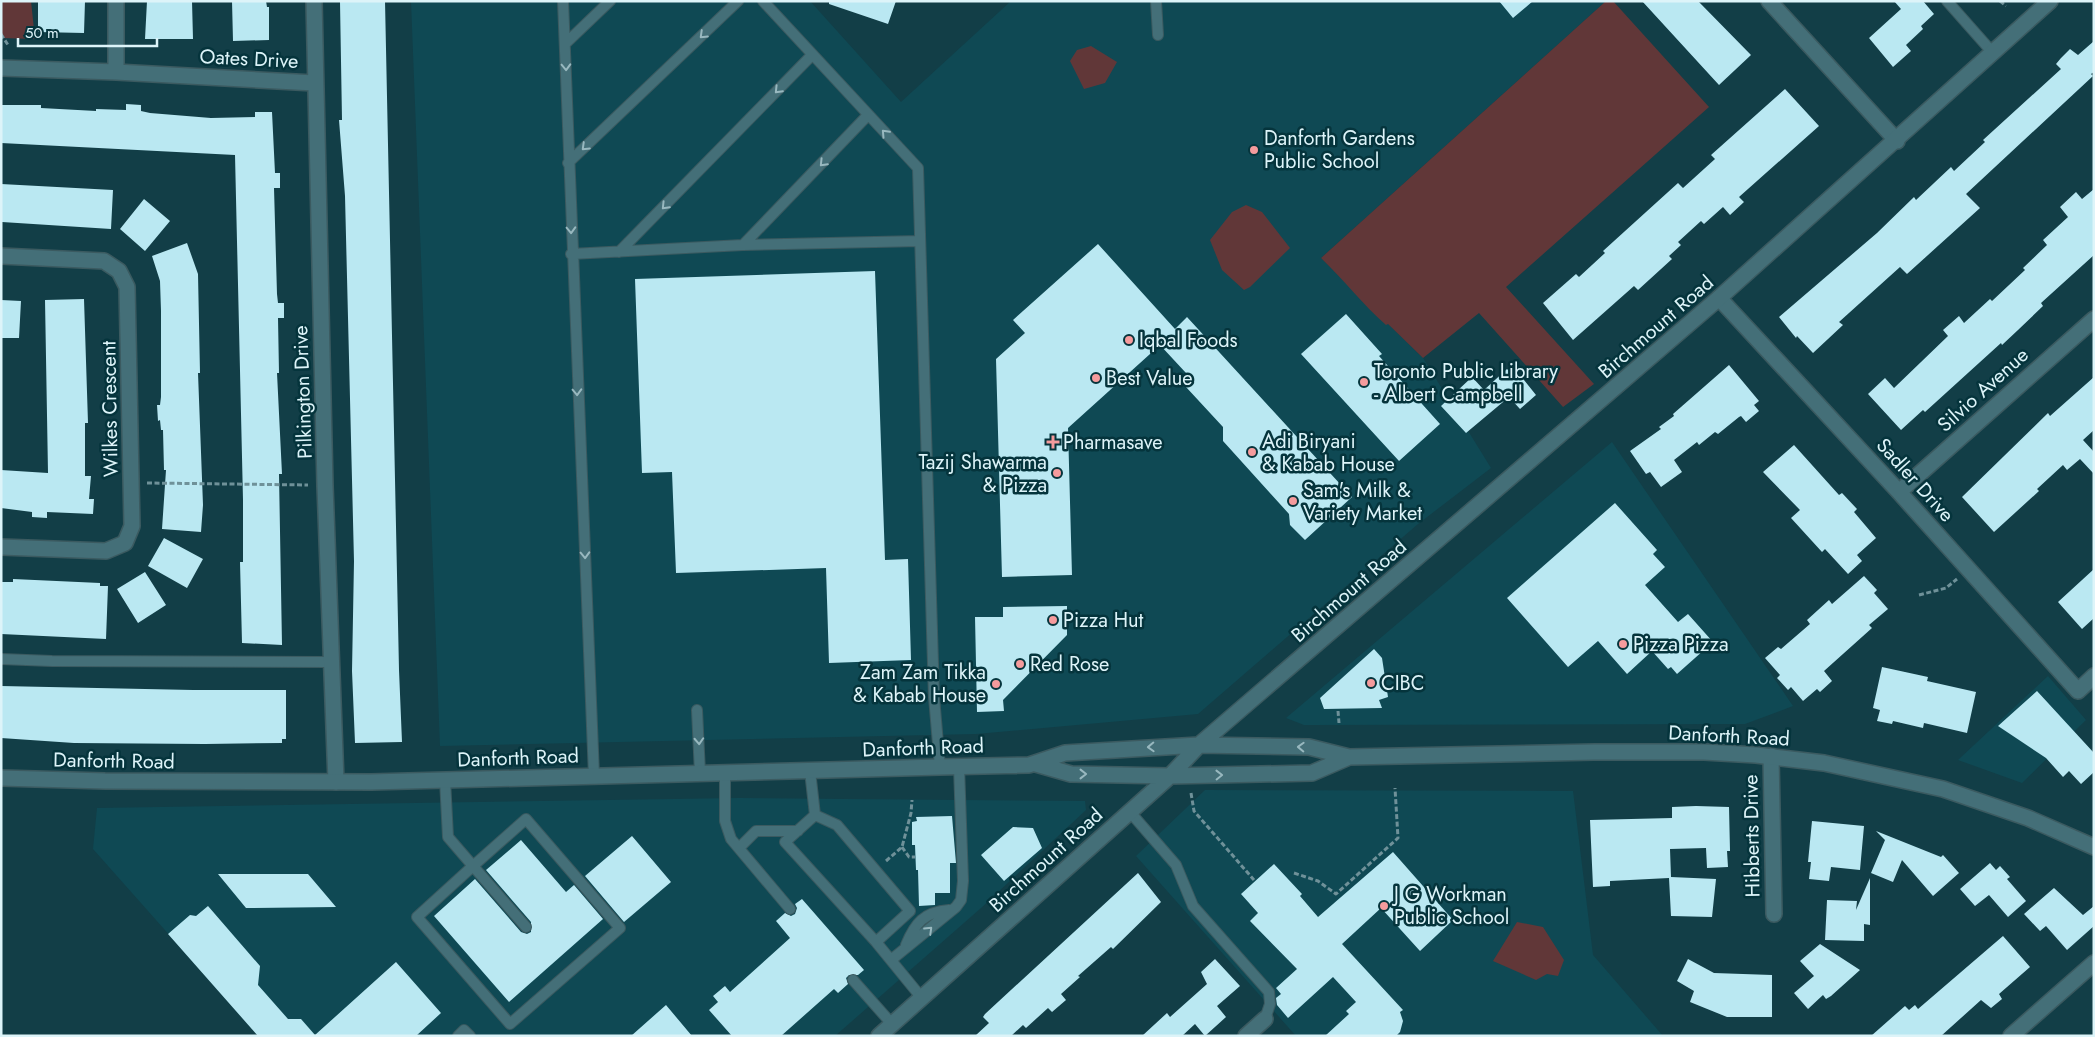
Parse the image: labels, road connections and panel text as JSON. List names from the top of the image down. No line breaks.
{"streets":{"main road":["Oates Drive","Birchmount Road","Silvio Avenue","Pilkington Drive","Wilkes Crescent","Sadler Drive","Danforth Road","Hibberts Drive"]},"crossings":[["Oates Drive","Pilkington Drive"],["Birchmount Road","Sadler Drive"],["Birchmount Road","Danforth Road"],["Silvio Avenue","Sadler Drive"],["Pilkington Drive","Danforth Road"],["Danforth Road","Hibberts Drive"]],"places":{"other":["Danforth Gardens Public School","Iqbal Foods","Best Value","Toronto Public Library - Albert Campbell","Adi Biryani & Kabab House","Tazij Shawarma & Pizza","Sam's Milk & Variety Market","Pizza Hut","Pizza Pizza","Red Rose","CIBC","Zam Zam Tikka & Kabab House","J G Workman Public School"],"health":["Pharmasave"]},"scale_bar":"50 m"}
